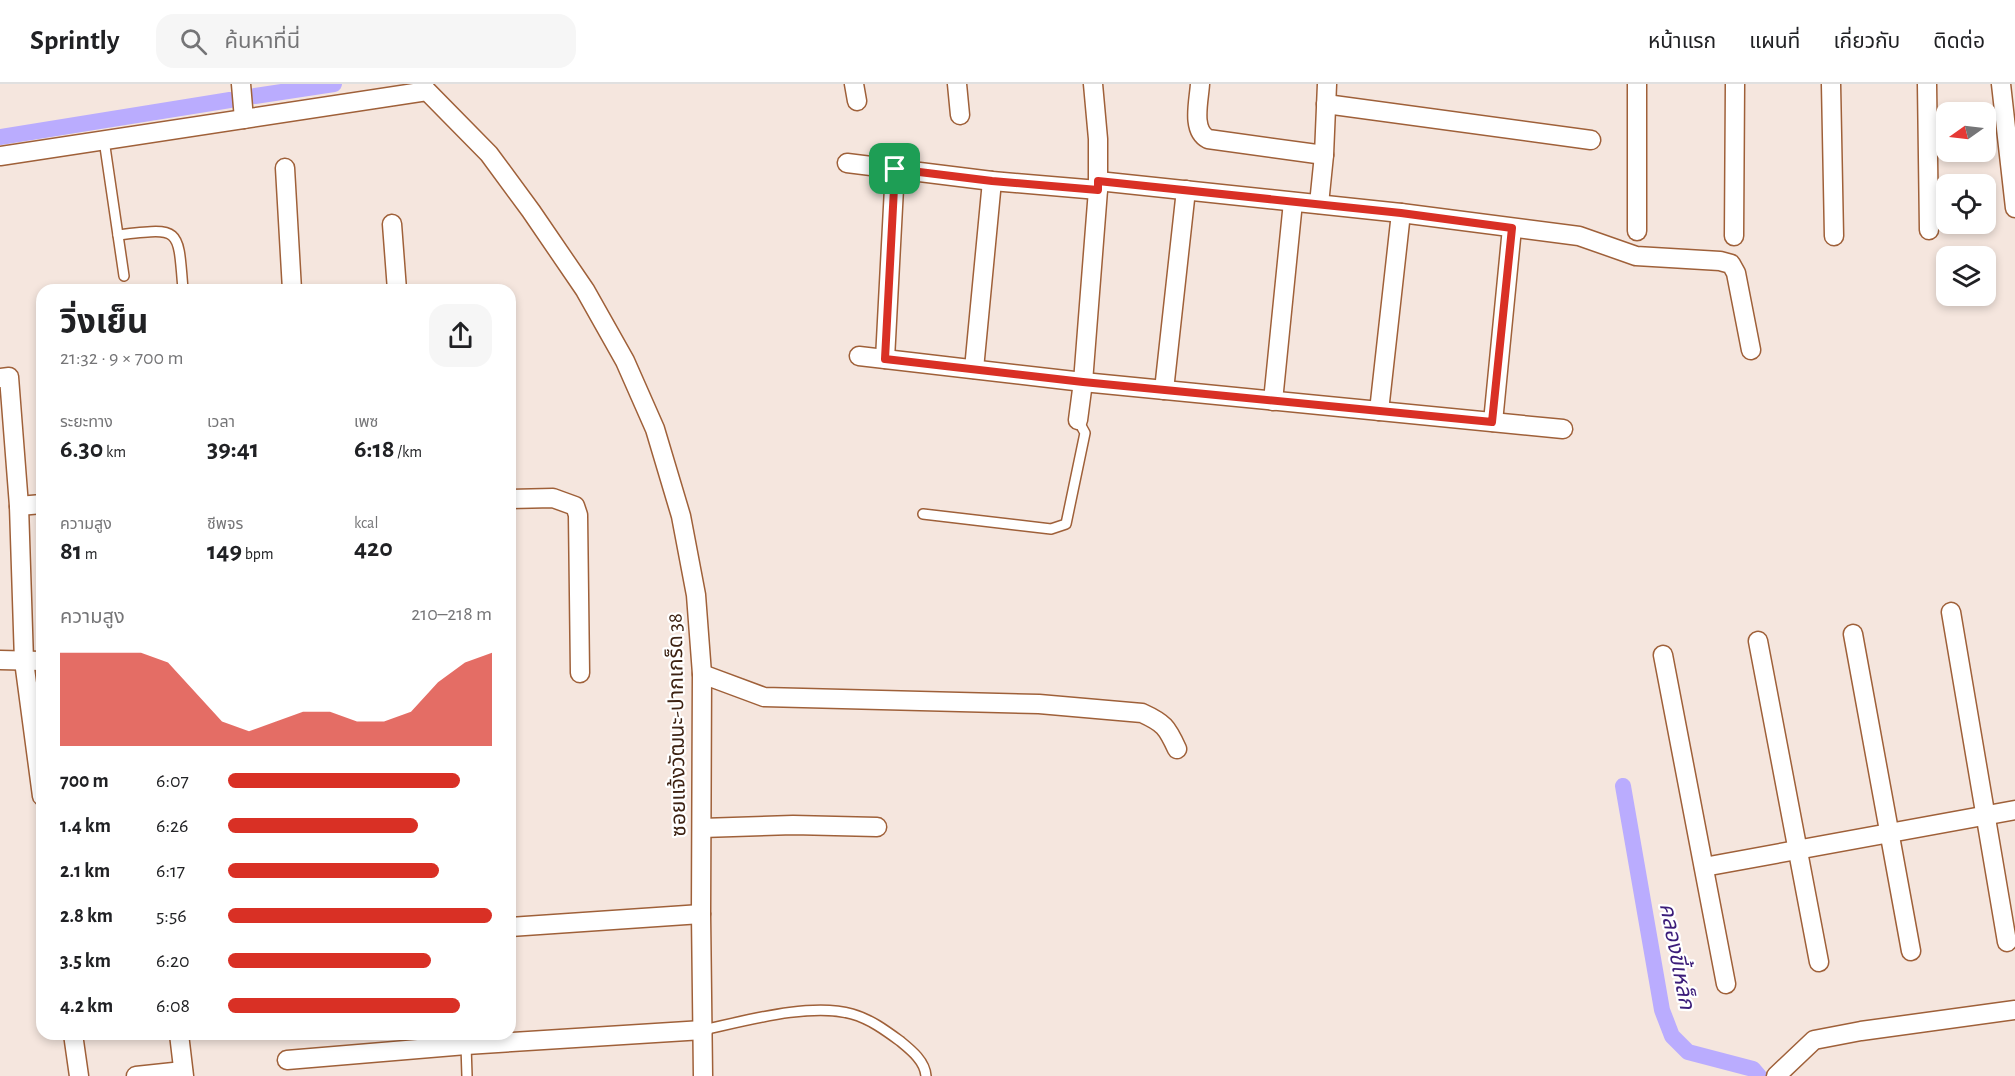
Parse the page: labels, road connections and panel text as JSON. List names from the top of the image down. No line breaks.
{"streets":{"street":["ซอยแจ้งวัฒนะ-ปากเกร็ด 38"]},"water":["คลองขี้เหล็ก"],"north":"left","page":{"header":"Sprintly","search":"ค้นหาที่นี่","nav":["หน้าแรก","แผนที่","เกี่ยวกับ","ติดต่อ"],"heading":["วิ่งเย็น","21:32 · 9 × 700 m"],"stats":[["ระยะทาง","6.30 km"],["เวลา","39:41"],["เพซ","6:18 /km"],["ความสูง","81 m"],["ชีพจร","149 bpm"],["kcal","420"]],"chart":["ความสูง","210–218 m"],"list":[{"name":"700 m","note":"6:07"},{"name":"1.4 km","note":"6:26"},{"name":"2.1 km","note":"6:17"},{"name":"2.8 km","note":"5:56"},{"name":"3.5 km","note":"6:20"},{"name":"4.2 km","note":"6:08"}]}}
